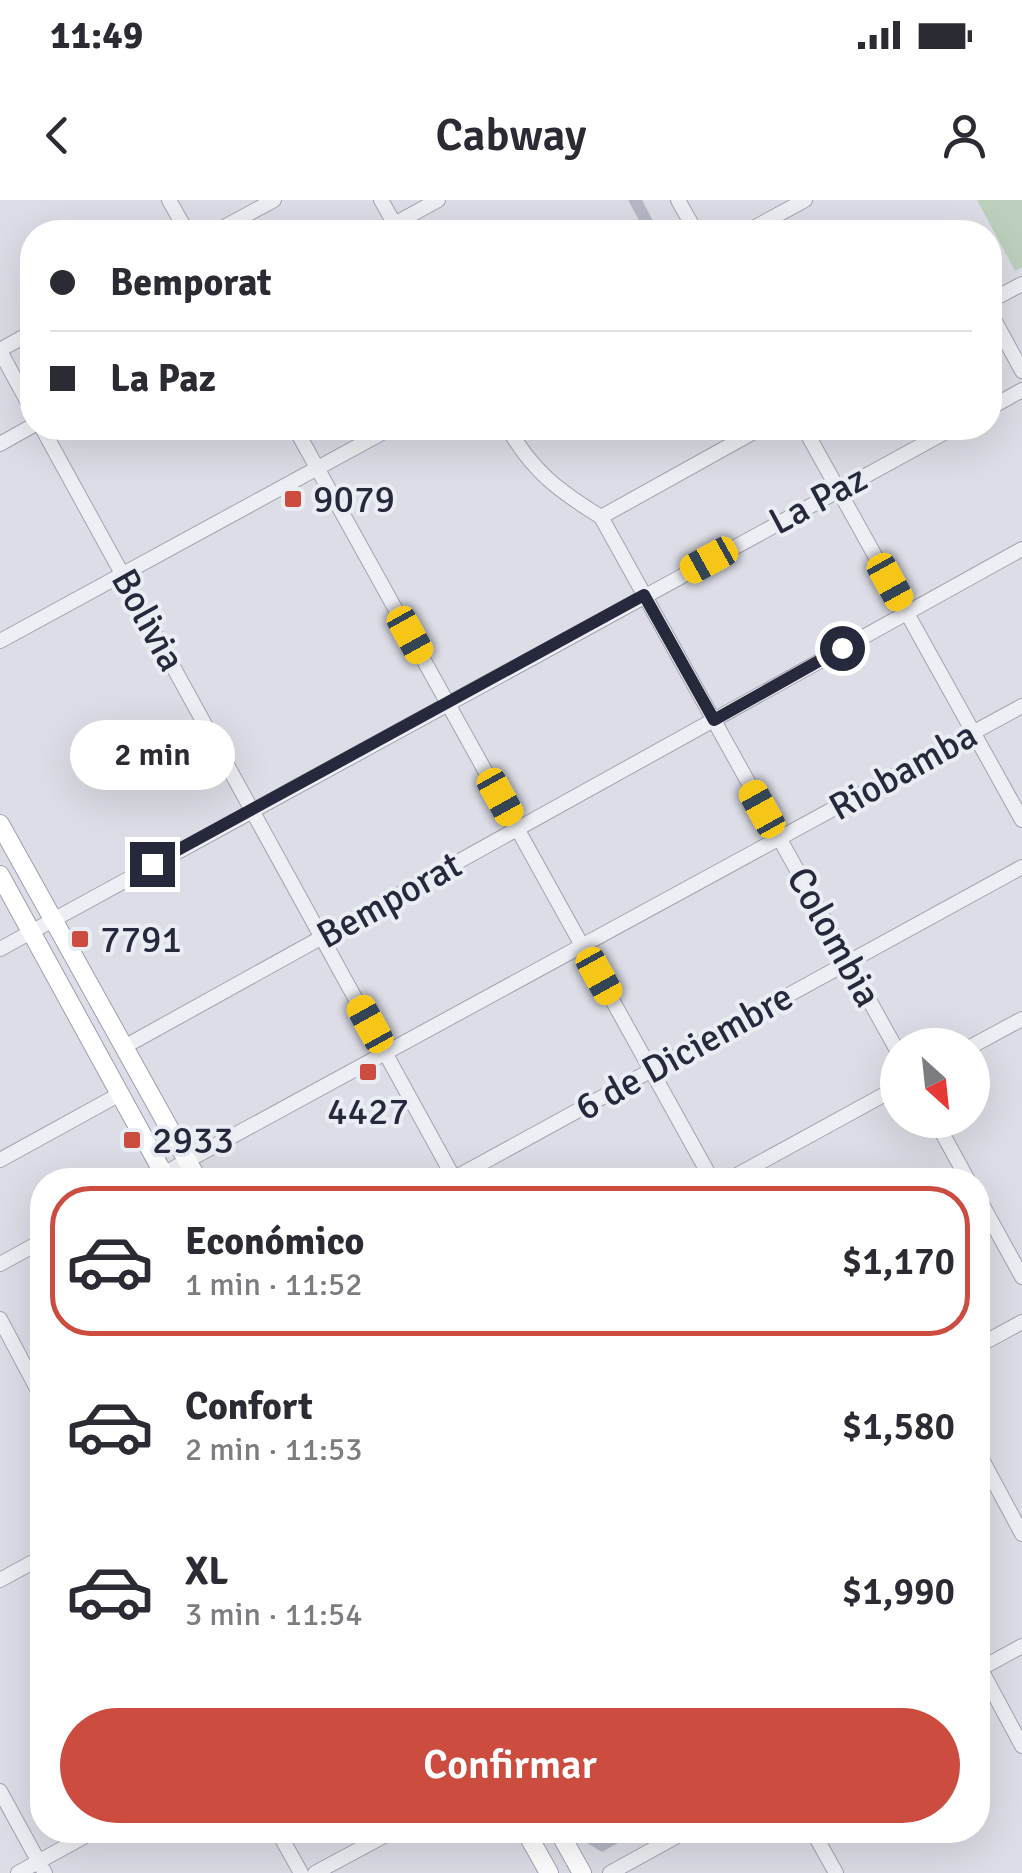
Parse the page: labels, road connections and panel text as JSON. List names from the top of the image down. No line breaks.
{"streets":{"street":["La Paz","Bolivia","Riobamba","Bemporat","Colombia","6 de Diciembre"]},"crossings":[["La Paz","Bolivia"],["La Paz","Colombia"],["Bolivia","Riobamba"],["Bolivia","Bemporat"],["Riobamba","Colombia"],["Bemporat","Colombia"],["Colombia","6 de Diciembre"]],"places":{"transit":["9079","7791","4427","2933"]},"north":"bottom right","page":{"status":"11:49","header":"Cabway","banner":["Bemporat","La Paz"],"bubble":"2 min","list":[{"name":"Económico","note":"1 min · 11:52","value":"$1,170"},{"name":"Confort","note":"2 min · 11:53","value":"$1,580"},{"name":"XL","note":"3 min · 11:54","value":"$1,990"}],"buttons":"Confirmar"}}
